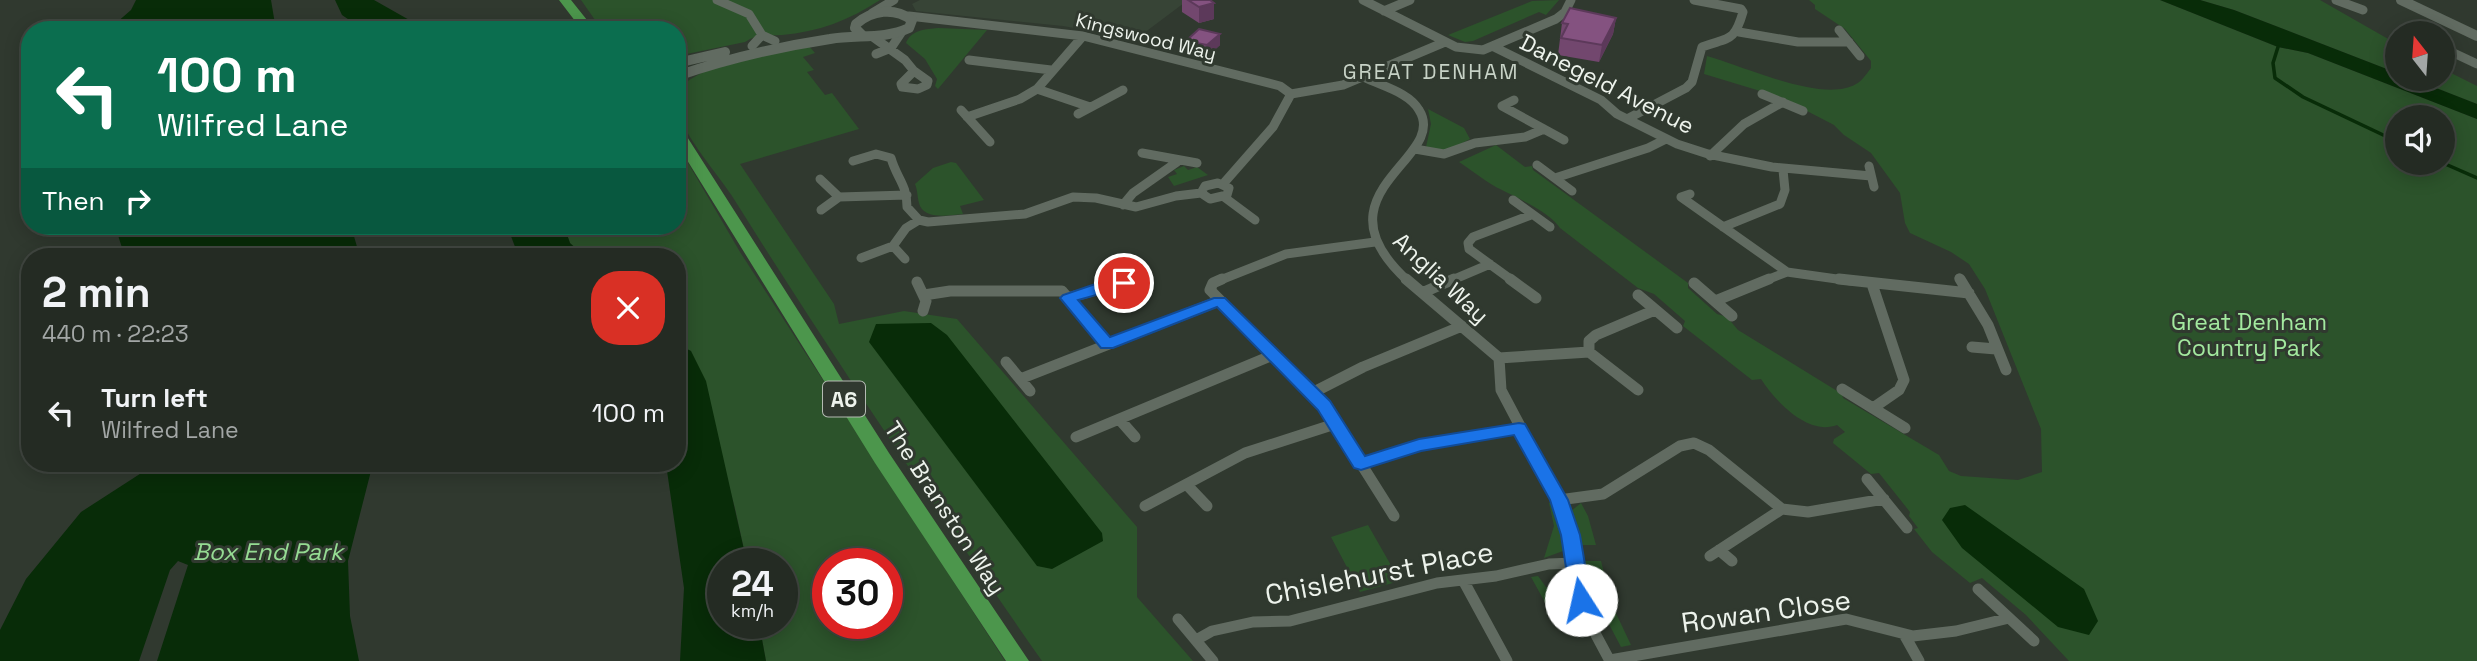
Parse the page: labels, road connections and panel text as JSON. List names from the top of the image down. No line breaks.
{"streets":{"highway":["A6","The Branston Way"],"street":["Kingswood Way","Danegeld Avenue","Anglia Way","Chislehurst Place","Rowan Close"]},"districts":["GREAT DENHAM"],"water":["Box End Park"],"parks":["Great Denham Country Park"],"north":"top","page":{"turn":["100 m","Wilfred Lane"],"then":"Then","heading":["2 min","440 m · 22:23"],"list":[{"name":"Turn left","note":"Wilfred Lane","value":"100 m"}],"speed":"24 km/h","limit":"30"}}
